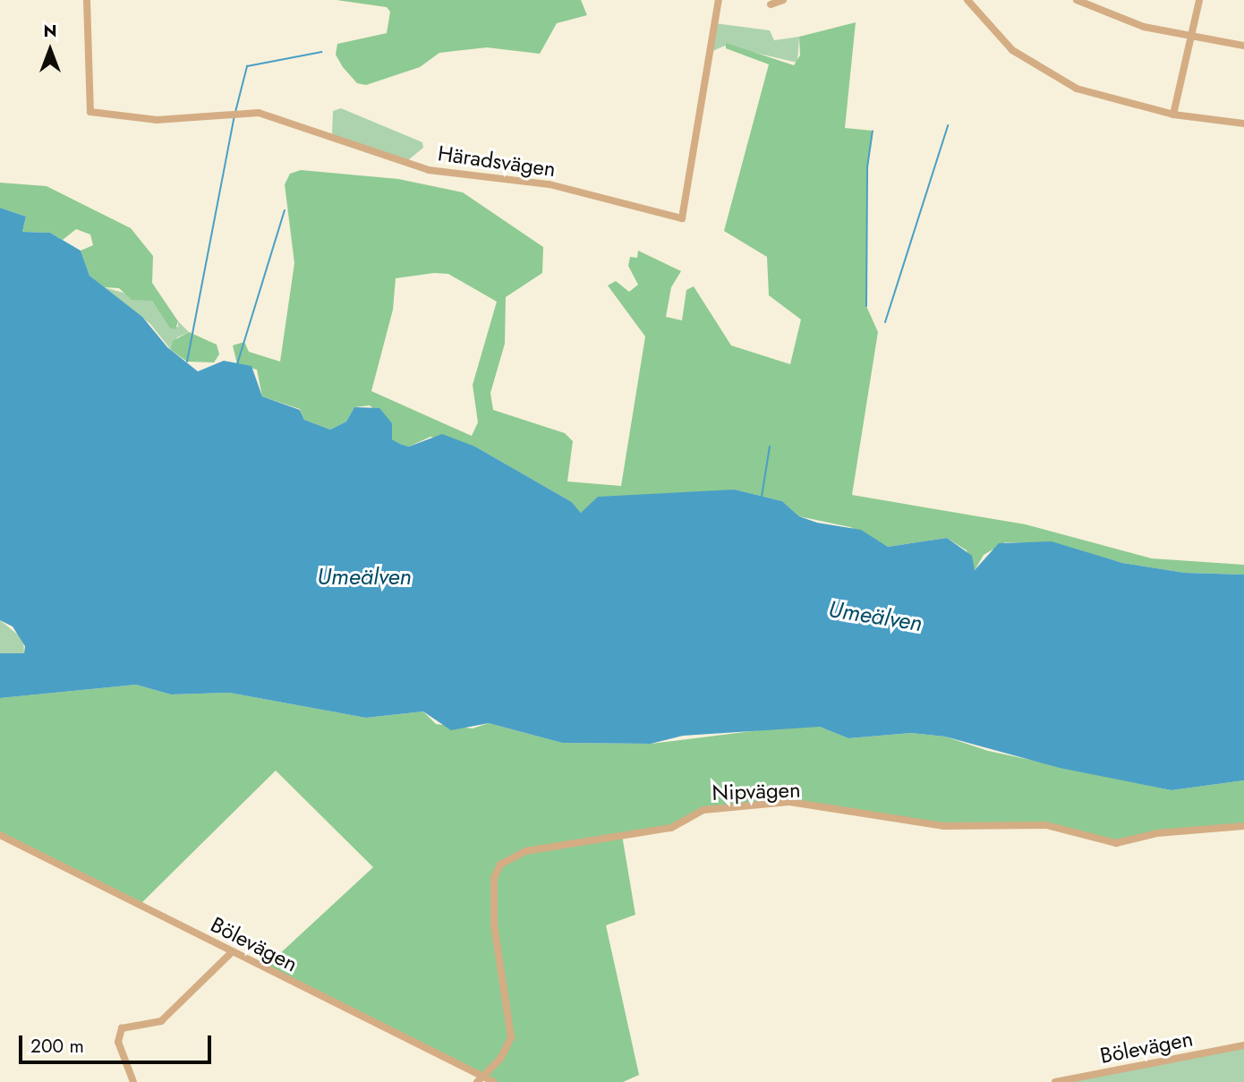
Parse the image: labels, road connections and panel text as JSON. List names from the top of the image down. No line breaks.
{"streets":{"street":["Häradsvägen","Nipvägen","Bölevägen"]},"crossings":[["Nipvägen","Bölevägen"]],"water":["Umeälven"],"scale_bar":"200 m","north":"top"}
